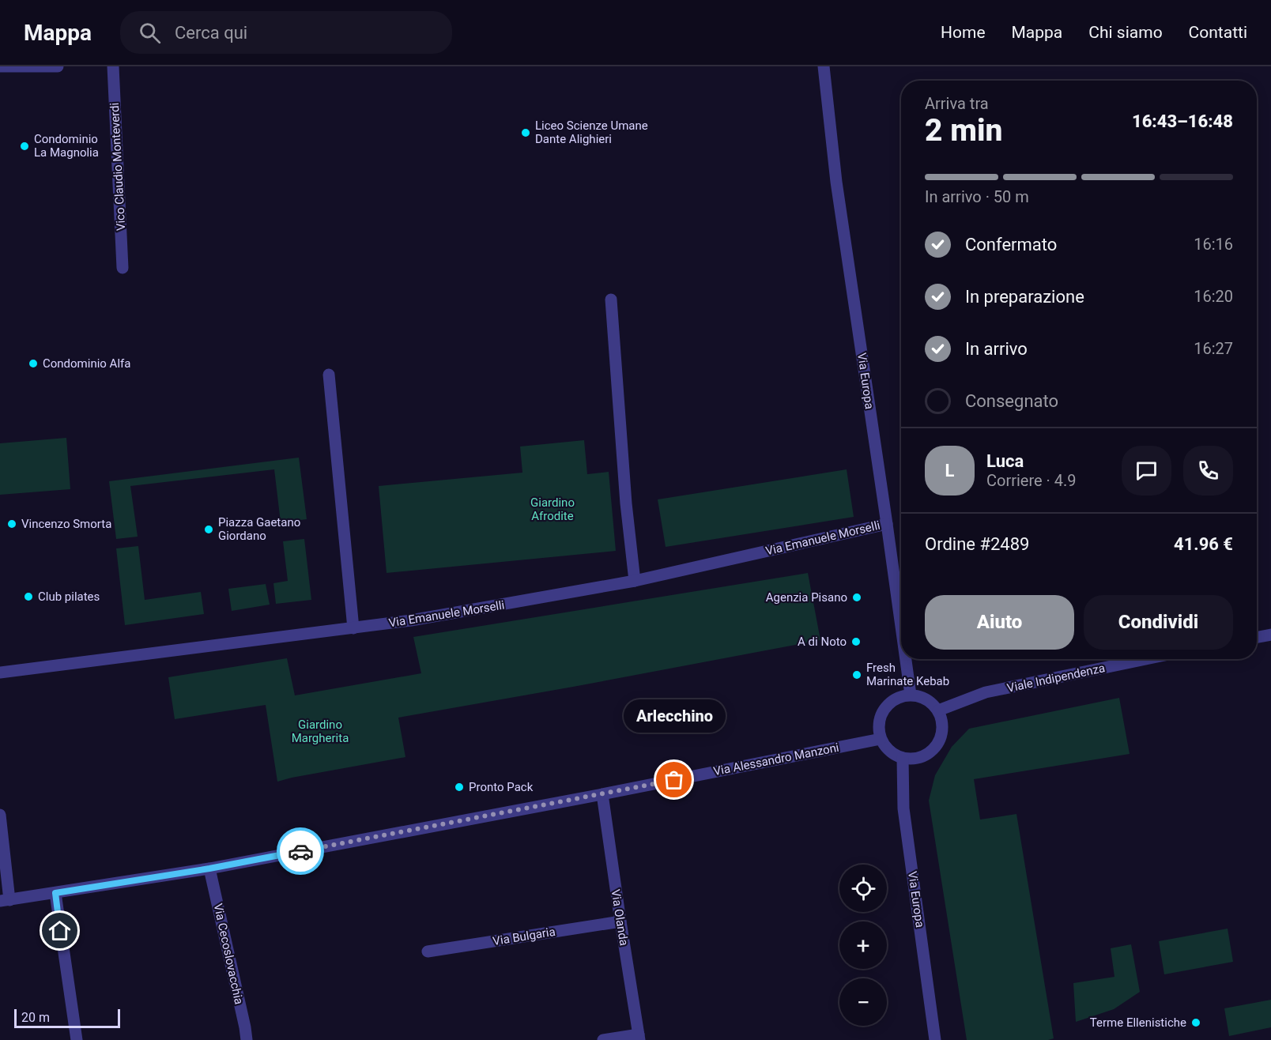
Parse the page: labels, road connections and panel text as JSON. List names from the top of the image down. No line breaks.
{"streets":{"street":["Vico Claudio Monteverdi","Via Europa","Via Emanuele Morselli","Viale Indipendenza","Via Alessandro Manzoni","Via Olanda","Via Bulgaria","Via Cecoslovacchia"]},"crossings":[["Via Europa","Via Emanuele Morselli"],["Via Europa","Viale Indipendenza"],["Via Europa","Via Alessandro Manzoni"],["Viale Indipendenza","Via Alessandro Manzoni"],["Via Alessandro Manzoni","Via Olanda"],["Via Alessandro Manzoni","Via Cecoslovacchia"],["Via Olanda","Via Bulgaria"]],"parks":["Giardino Afrodite","Giardino Margherita"],"places":["Liceo Scienze Umane Dante Alighieri","Condominio La Magnolia","Condominio Alfa","Vincenzo Smorta","Piazza Gaetano Giordano","Club pilates","Agenzia Pisano","A di Noto","Fresh Marinate Kebab","Arlecchino","Pronto Pack","Terme Ellenistiche"],"scale_bar":"20 m","page":{"header":"Mappa","search":"Cerca qui","nav":["Home","Mappa","Chi siamo","Contatti"],"heading":["2 min","Arriva tra","16:43–16:48"],"panel":["Luca","Corriere · 4.9","Ordine #2489","41.96 €"],"bar":"In arrivo · 50 m","list":[["Confermato","16:16"],["In preparazione","16:20"],["In arrivo","16:27"],"Consegnato"],"round":"L","buttons":["Aiuto","Condividi"],"bubble":"Arlecchino","map_buttons":["+","−"],"scale":"20 m"}}
